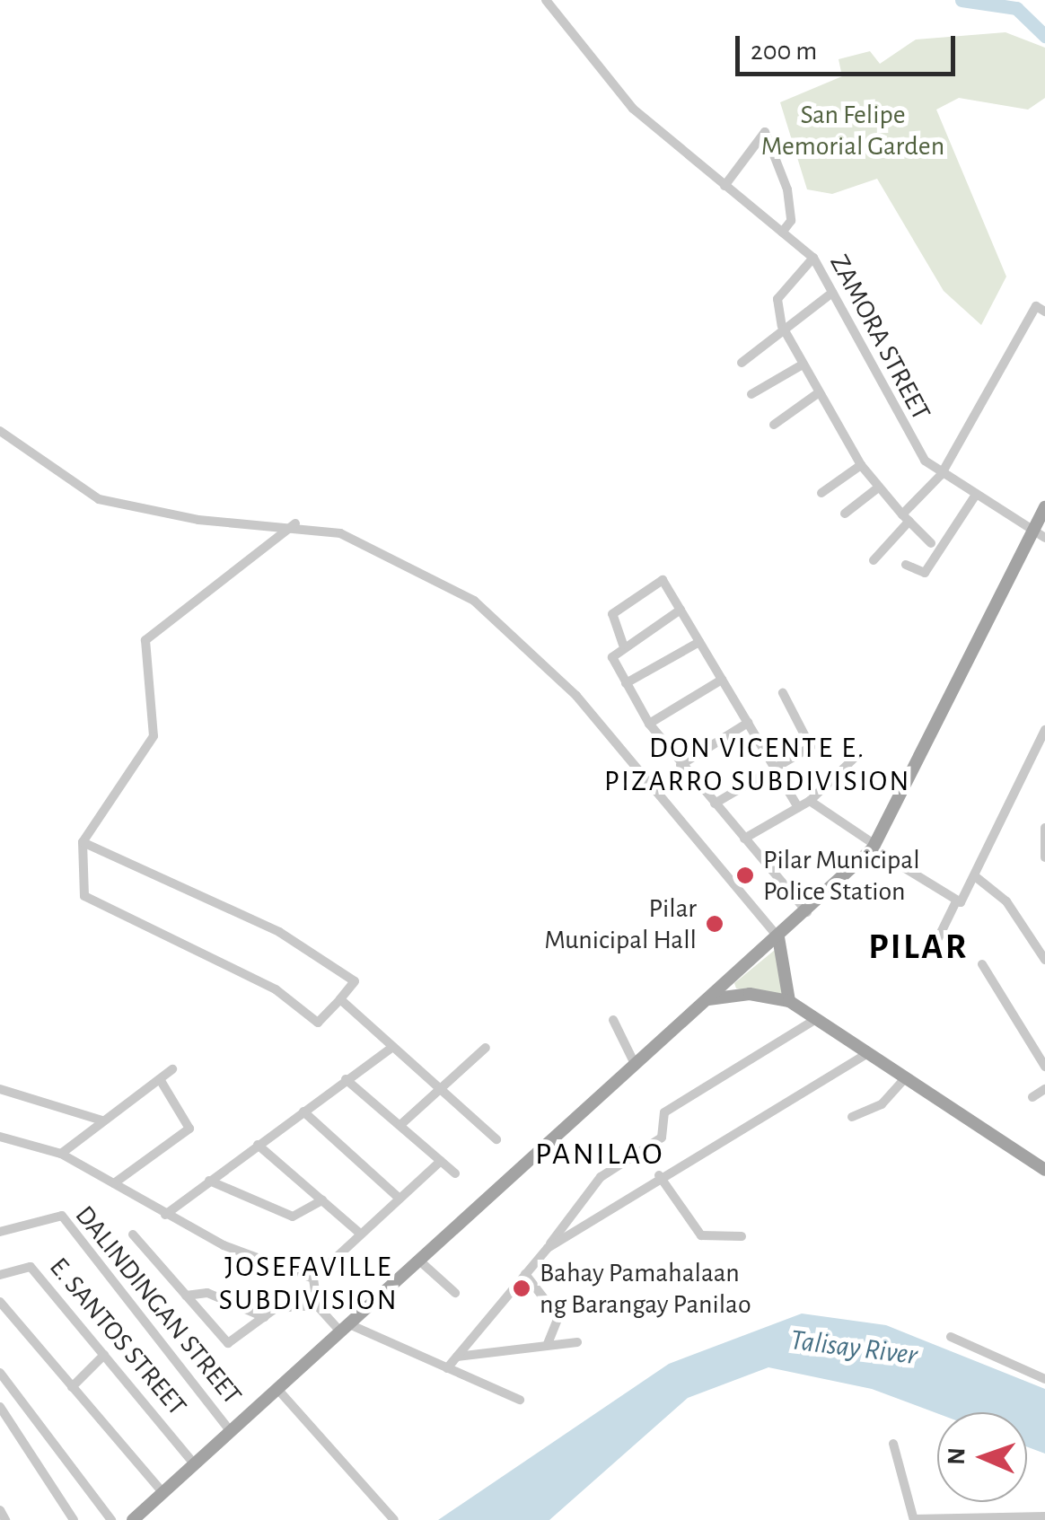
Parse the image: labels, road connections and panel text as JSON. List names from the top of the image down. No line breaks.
{"streets":{"street":["ZAMORA STREET","DALINDINGAN STREET","E. SANTOS STREET"]},"districts":["DON VICENTE E. PIZARRO SUBDIVISION","PILAR","PANILAO","JOSEFAVILLE SUBDIVISION"],"water":["Talisay River"],"parks":["San Felipe Memorial Garden"],"places":["Pilar Municipal Police Station","Pilar Municipal Hall","Bahay Pamahalaan ng Barangay Panilao"],"scale_bar":"200 m","north":"left"}
